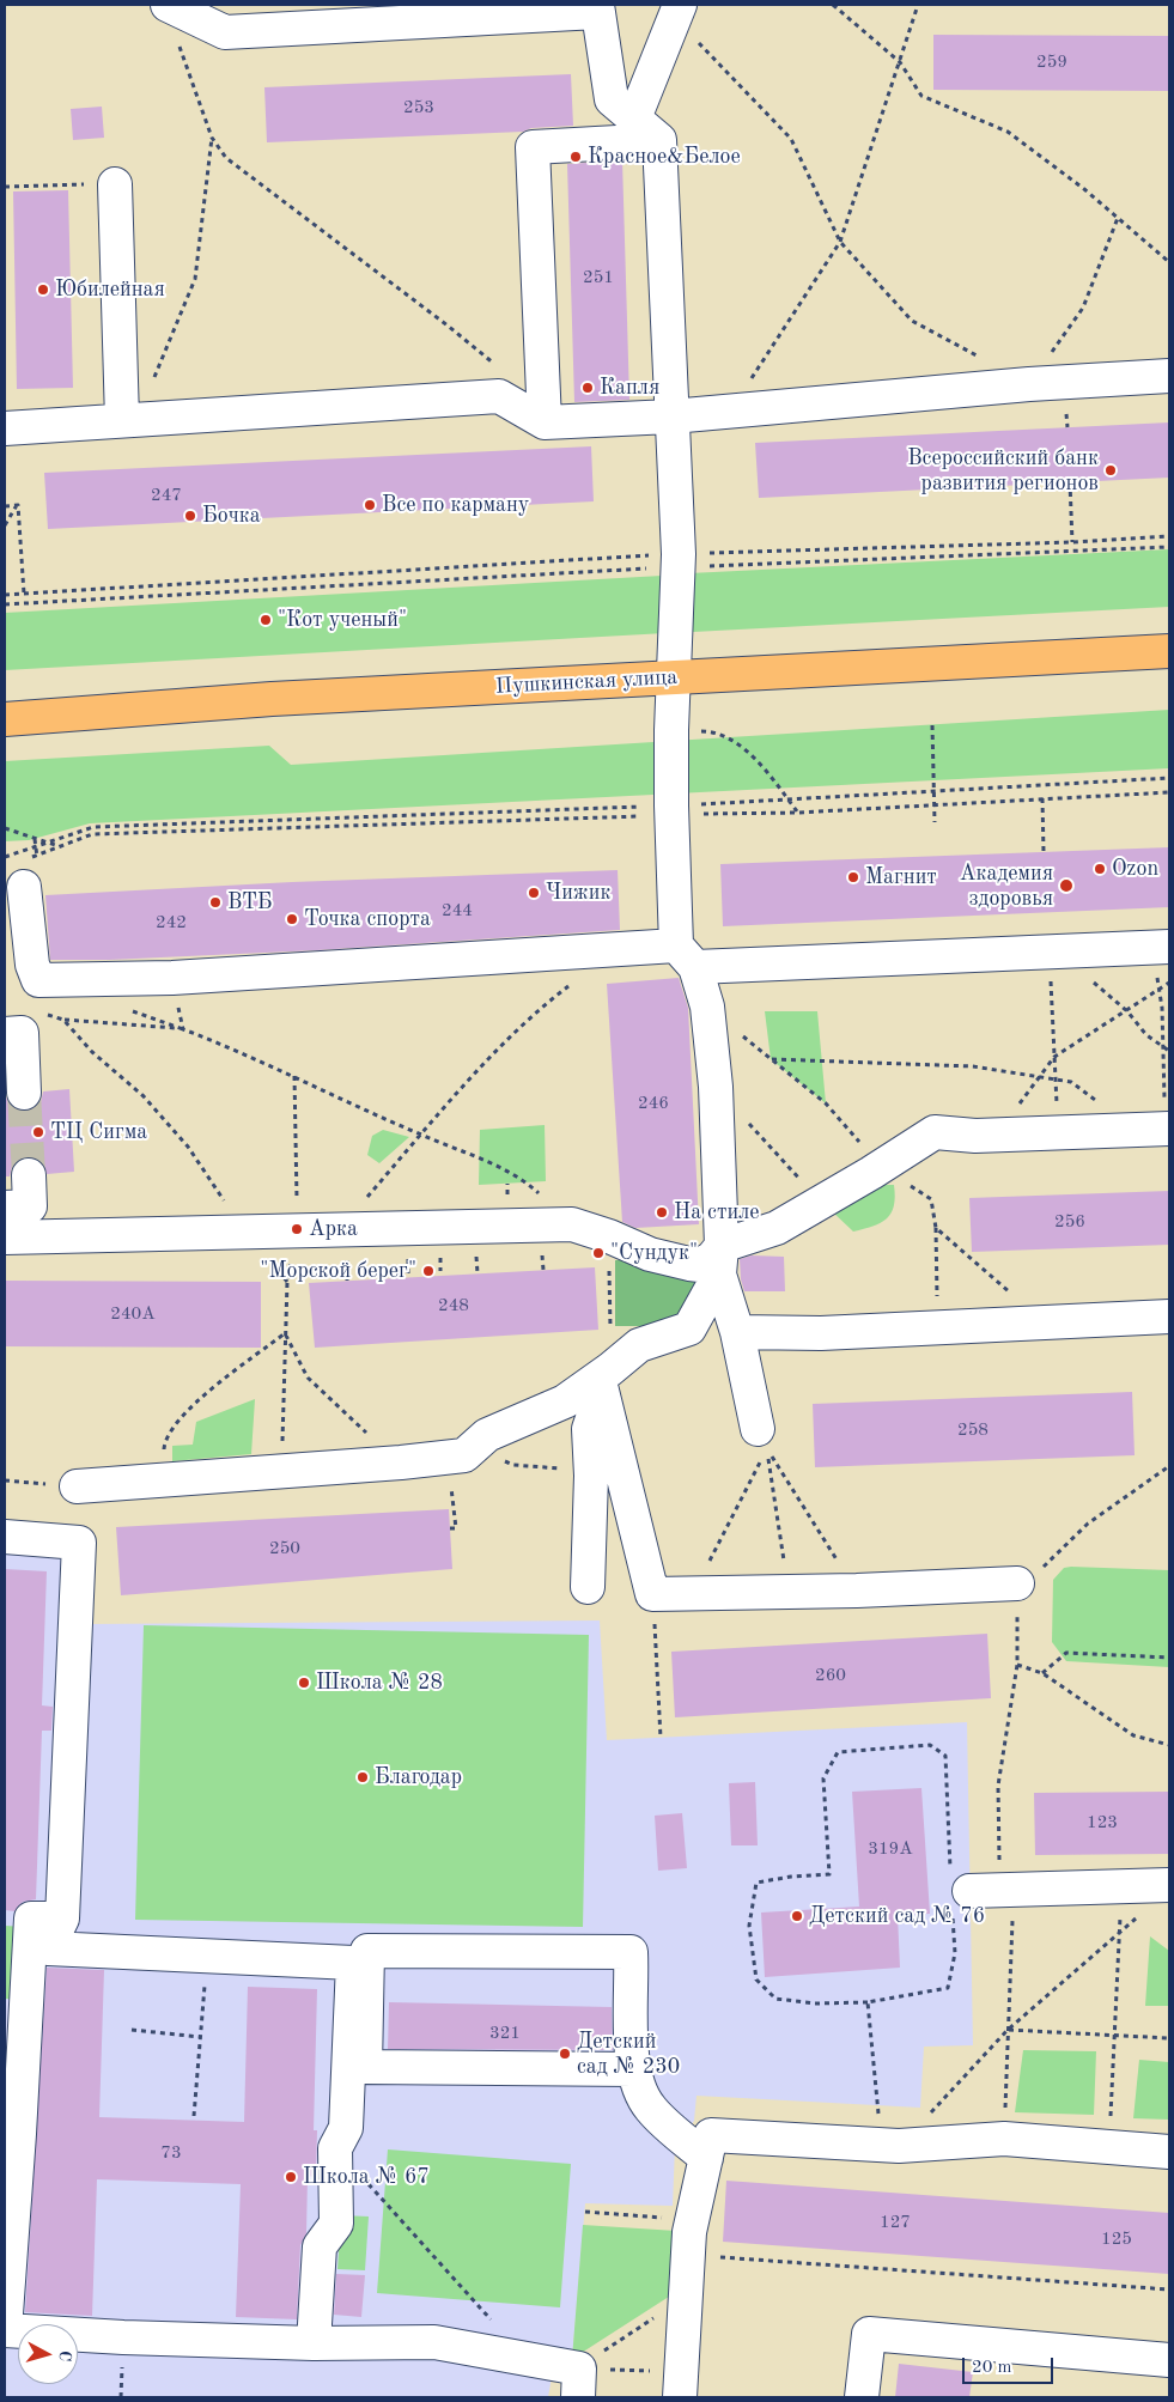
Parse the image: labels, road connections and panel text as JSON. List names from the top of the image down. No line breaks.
{"streets":{"main road":["Пушкинская улица"]},"places":["Красное&Белое","Юбилейная","Капля","Всероссийский банк развития регионов","Все по карману","Бочка","\"Кот ученый\"","Ozon","Магнит","Академия здоровья","Чижик","ВТБ","Точка спорта","ТЦ Сигма","На стиле","Арка","\"Сундук\"","\"Морской берег\"","Школа № 28","Благодар","Детский сад № 76","Детский сад № 230","Школа № 67"],"house_numbers":["259","253","251","247","244","242","246","256","248","240А","258","250","260","123","319А","321","73","127","125"],"scale_bar":"20 m","north":"right"}
